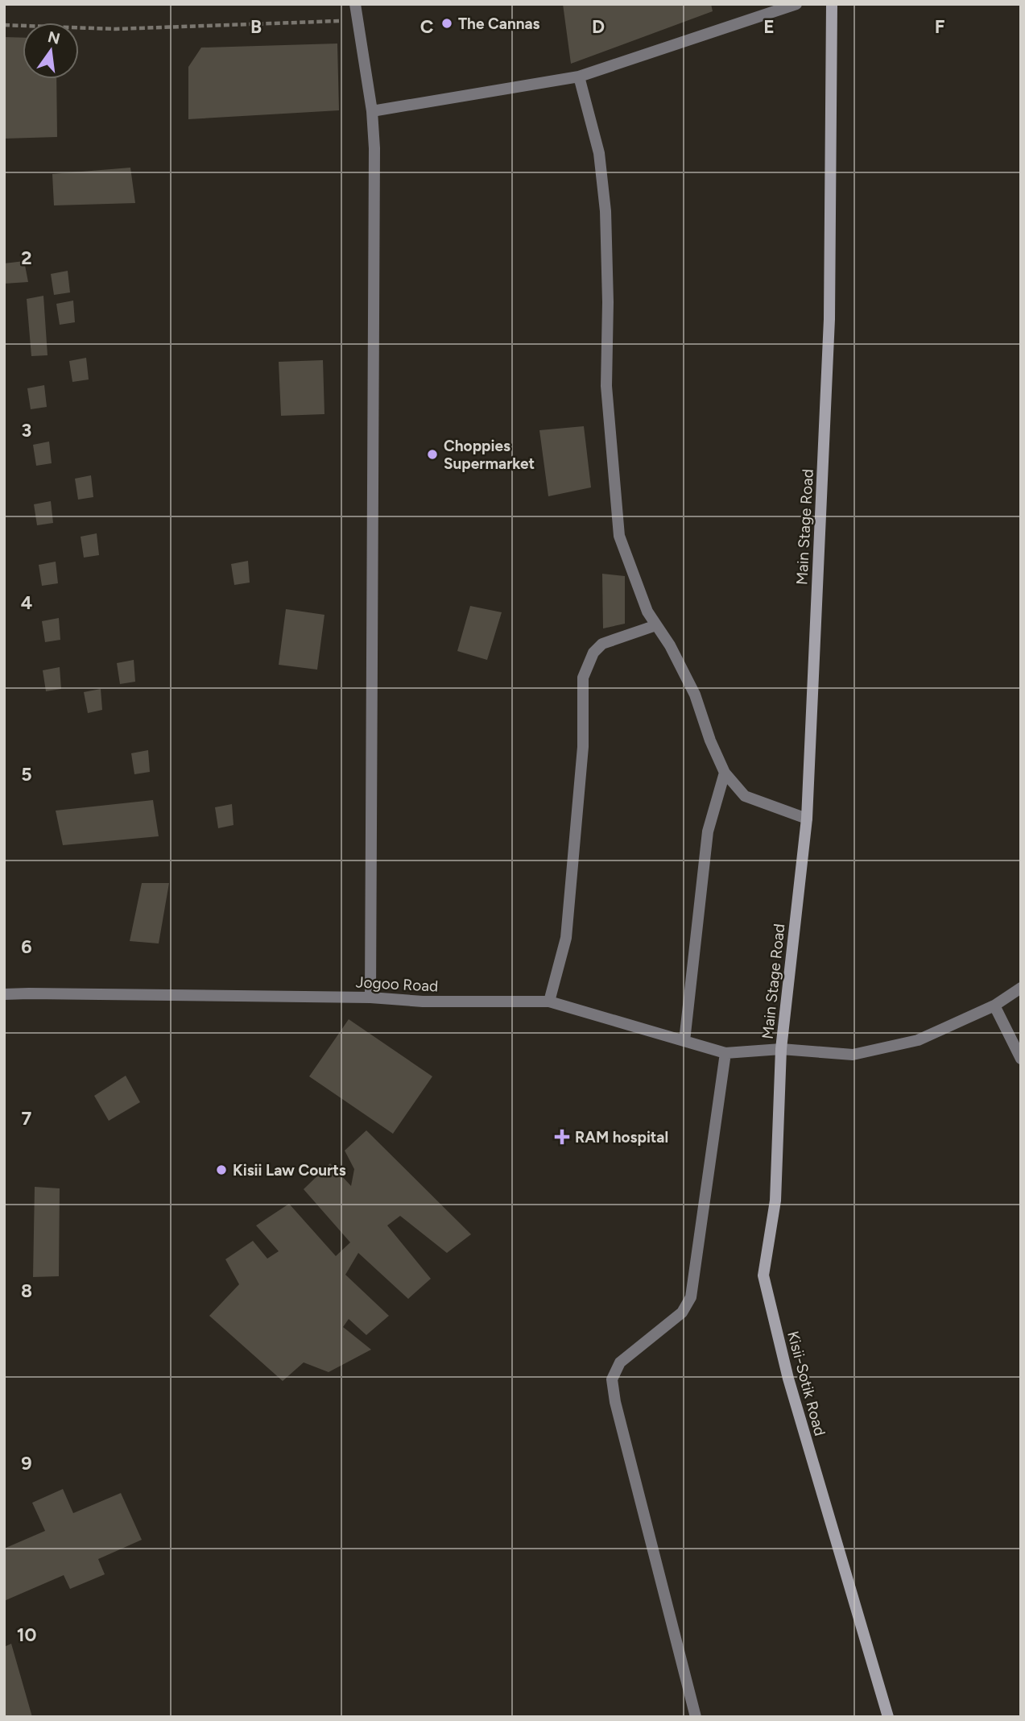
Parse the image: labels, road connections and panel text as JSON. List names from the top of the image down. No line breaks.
{"streets":{"street":["Main Stage Road","Jogoo Road","Kisii-Sotik Road"]},"crossings":[["Main Stage Road","Jogoo Road"],["Main Stage Road","Kisii-Sotik Road"],["Jogoo Road","Kisii-Sotik Road"]],"places":{"other":["The Cannas","Choppies Supermarket","Kisii Law Courts"],"health":["RAM hospital"]},"north":"top","grid":{"columns":["B","C","D","E","F"],"rows":["2","3","4","5","6","7","8","9","10"]}}
